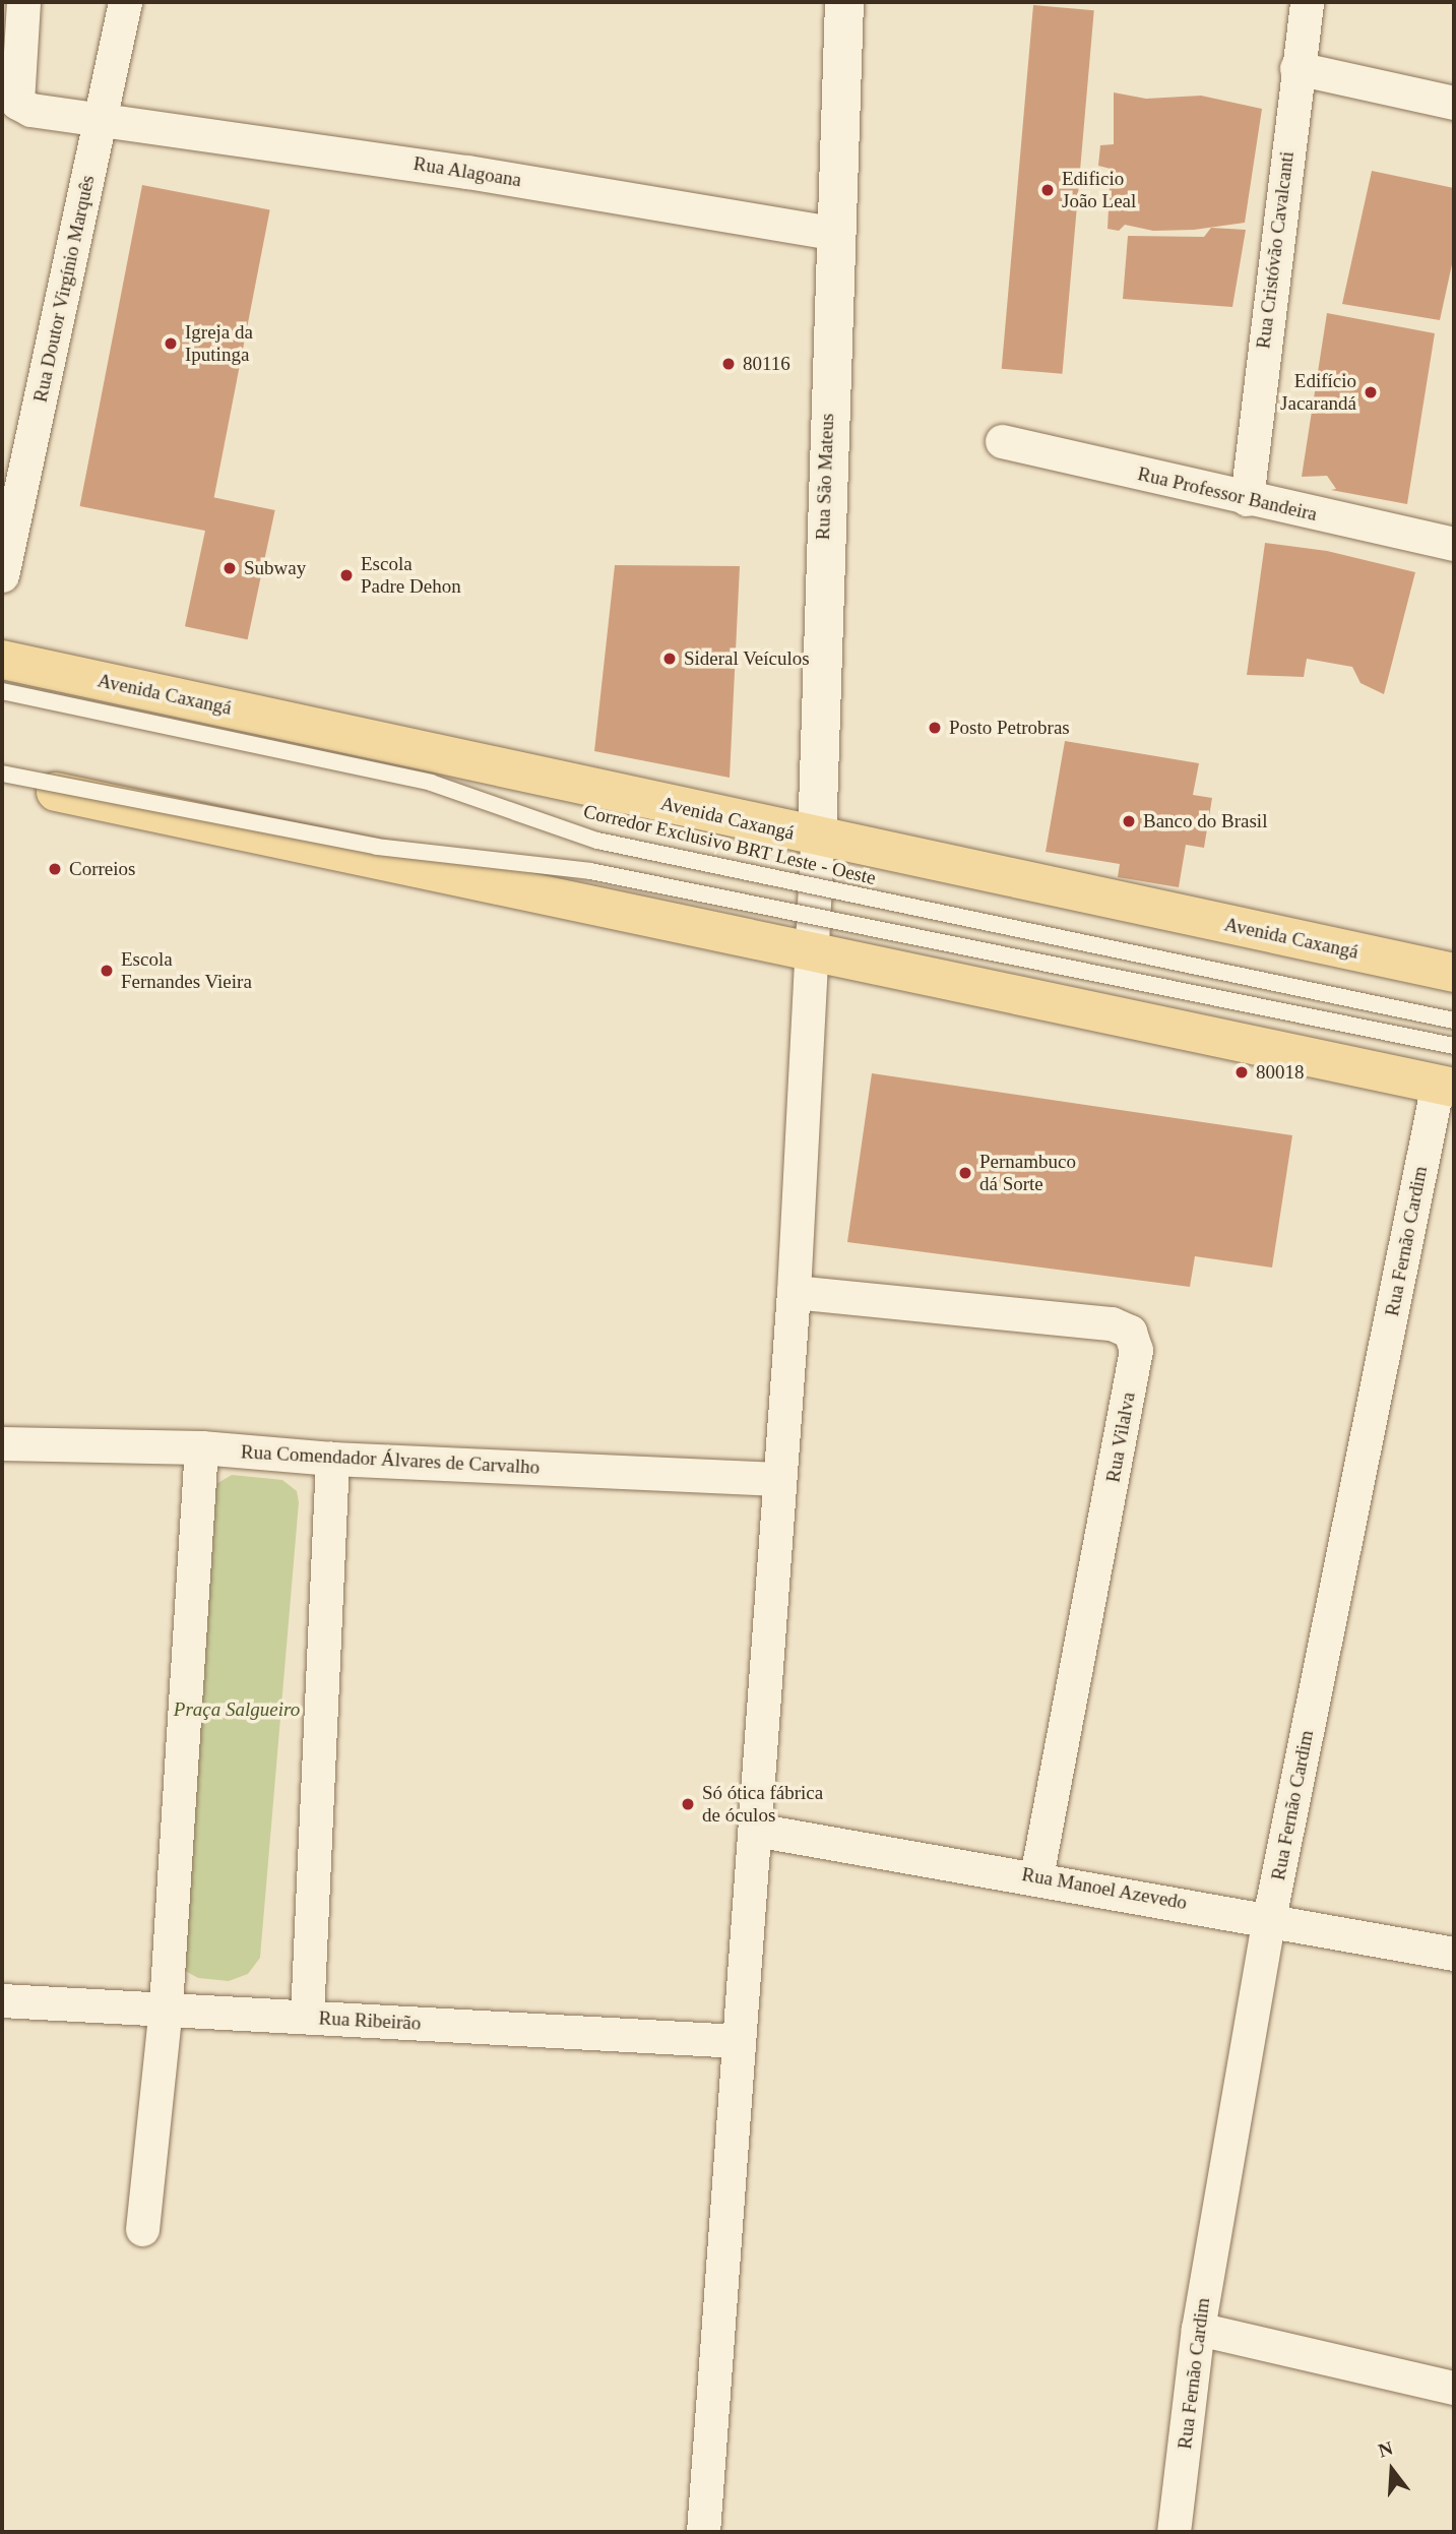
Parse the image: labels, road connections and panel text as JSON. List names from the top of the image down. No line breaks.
{"streets":{"main road":["Avenida Caxangá"],"street":["Rua Alagoana","Rua Cristóvão Cavalcanti","Rua Doutor Virgínio Marquês","Rua São Mateus","Rua Professor Bandeira","Rua Fernão Cardim","Rua Vilalva","Rua Comendador Álvares de Carvalho","Rua Manoel Azevedo","Rua Ribeirão"],"lane":["Corredor Exclusivo BRT Leste - Oeste"]},"crossings":[["Rua Alagoana","Rua Doutor Virgínio Marquês"],["Rua Alagoana","Rua São Mateus"],["Rua Cristóvão Cavalcanti","Rua Professor Bandeira"],["Rua São Mateus","Avenida Caxangá"],["Rua São Mateus","Rua Vilalva"],["Rua São Mateus","Rua Comendador Álvares de Carvalho"],["Rua São Mateus","Rua Manoel Azevedo"],["Rua São Mateus","Rua Ribeirão"],["Rua Fernão Cardim","Rua Manoel Azevedo"],["Rua Vilalva","Rua Manoel Azevedo"]],"parks":["Praça Salgueiro"],"places":["Edificio João Leal","Igreja da Iputinga","80116","Edifício Jacarandá","Subway","Escola Padre Dehon","Sideral Veículos","Posto Petrobras","Banco do Brasil","Correios","Escola Fernandes Vieira","80018","Pernambuco dá Sorte","Só ótica fábrica de óculos"],"north":"top"}
